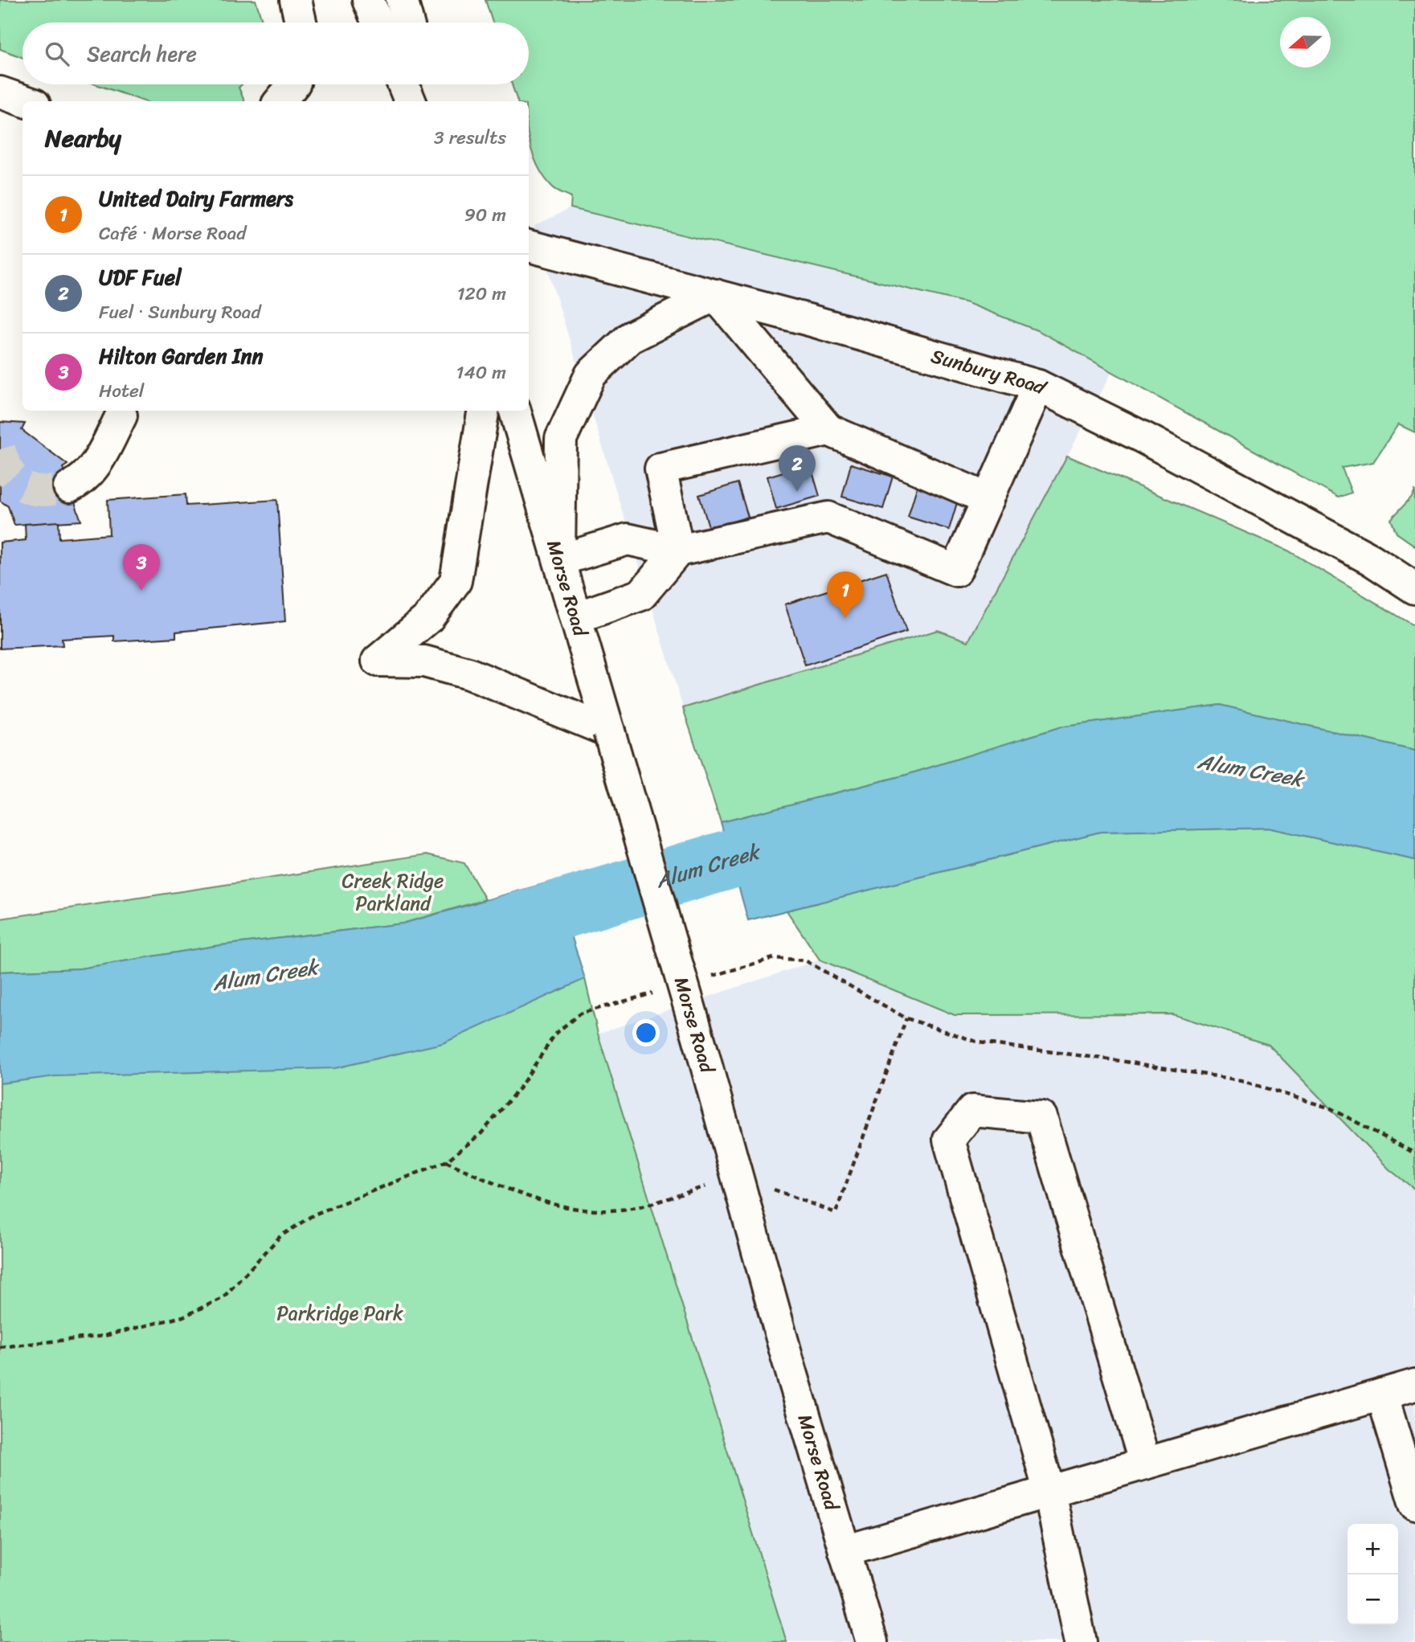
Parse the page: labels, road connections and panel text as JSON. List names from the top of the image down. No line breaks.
{"streets":{"main road":["Sunbury Road","Morse Road"]},"water":["Alum Creek"],"parks":["Creek Ridge Parkland","Parkridge Park"],"north":"left","page":{"search":"Search here","heading":["Nearby","3 results"],"list":[{"mark":"1","name":"United Dairy Farmers","note":"Café · Morse Road","value":"90 m"},{"mark":"2","name":"UDF Fuel","note":"Fuel · Sunbury Road","value":"120 m"},{"mark":"3","name":"Hilton Garden Inn","note":"Hotel","value":"140 m"}],"pins":["2","3","1"],"map_buttons":["+","−"]}}
